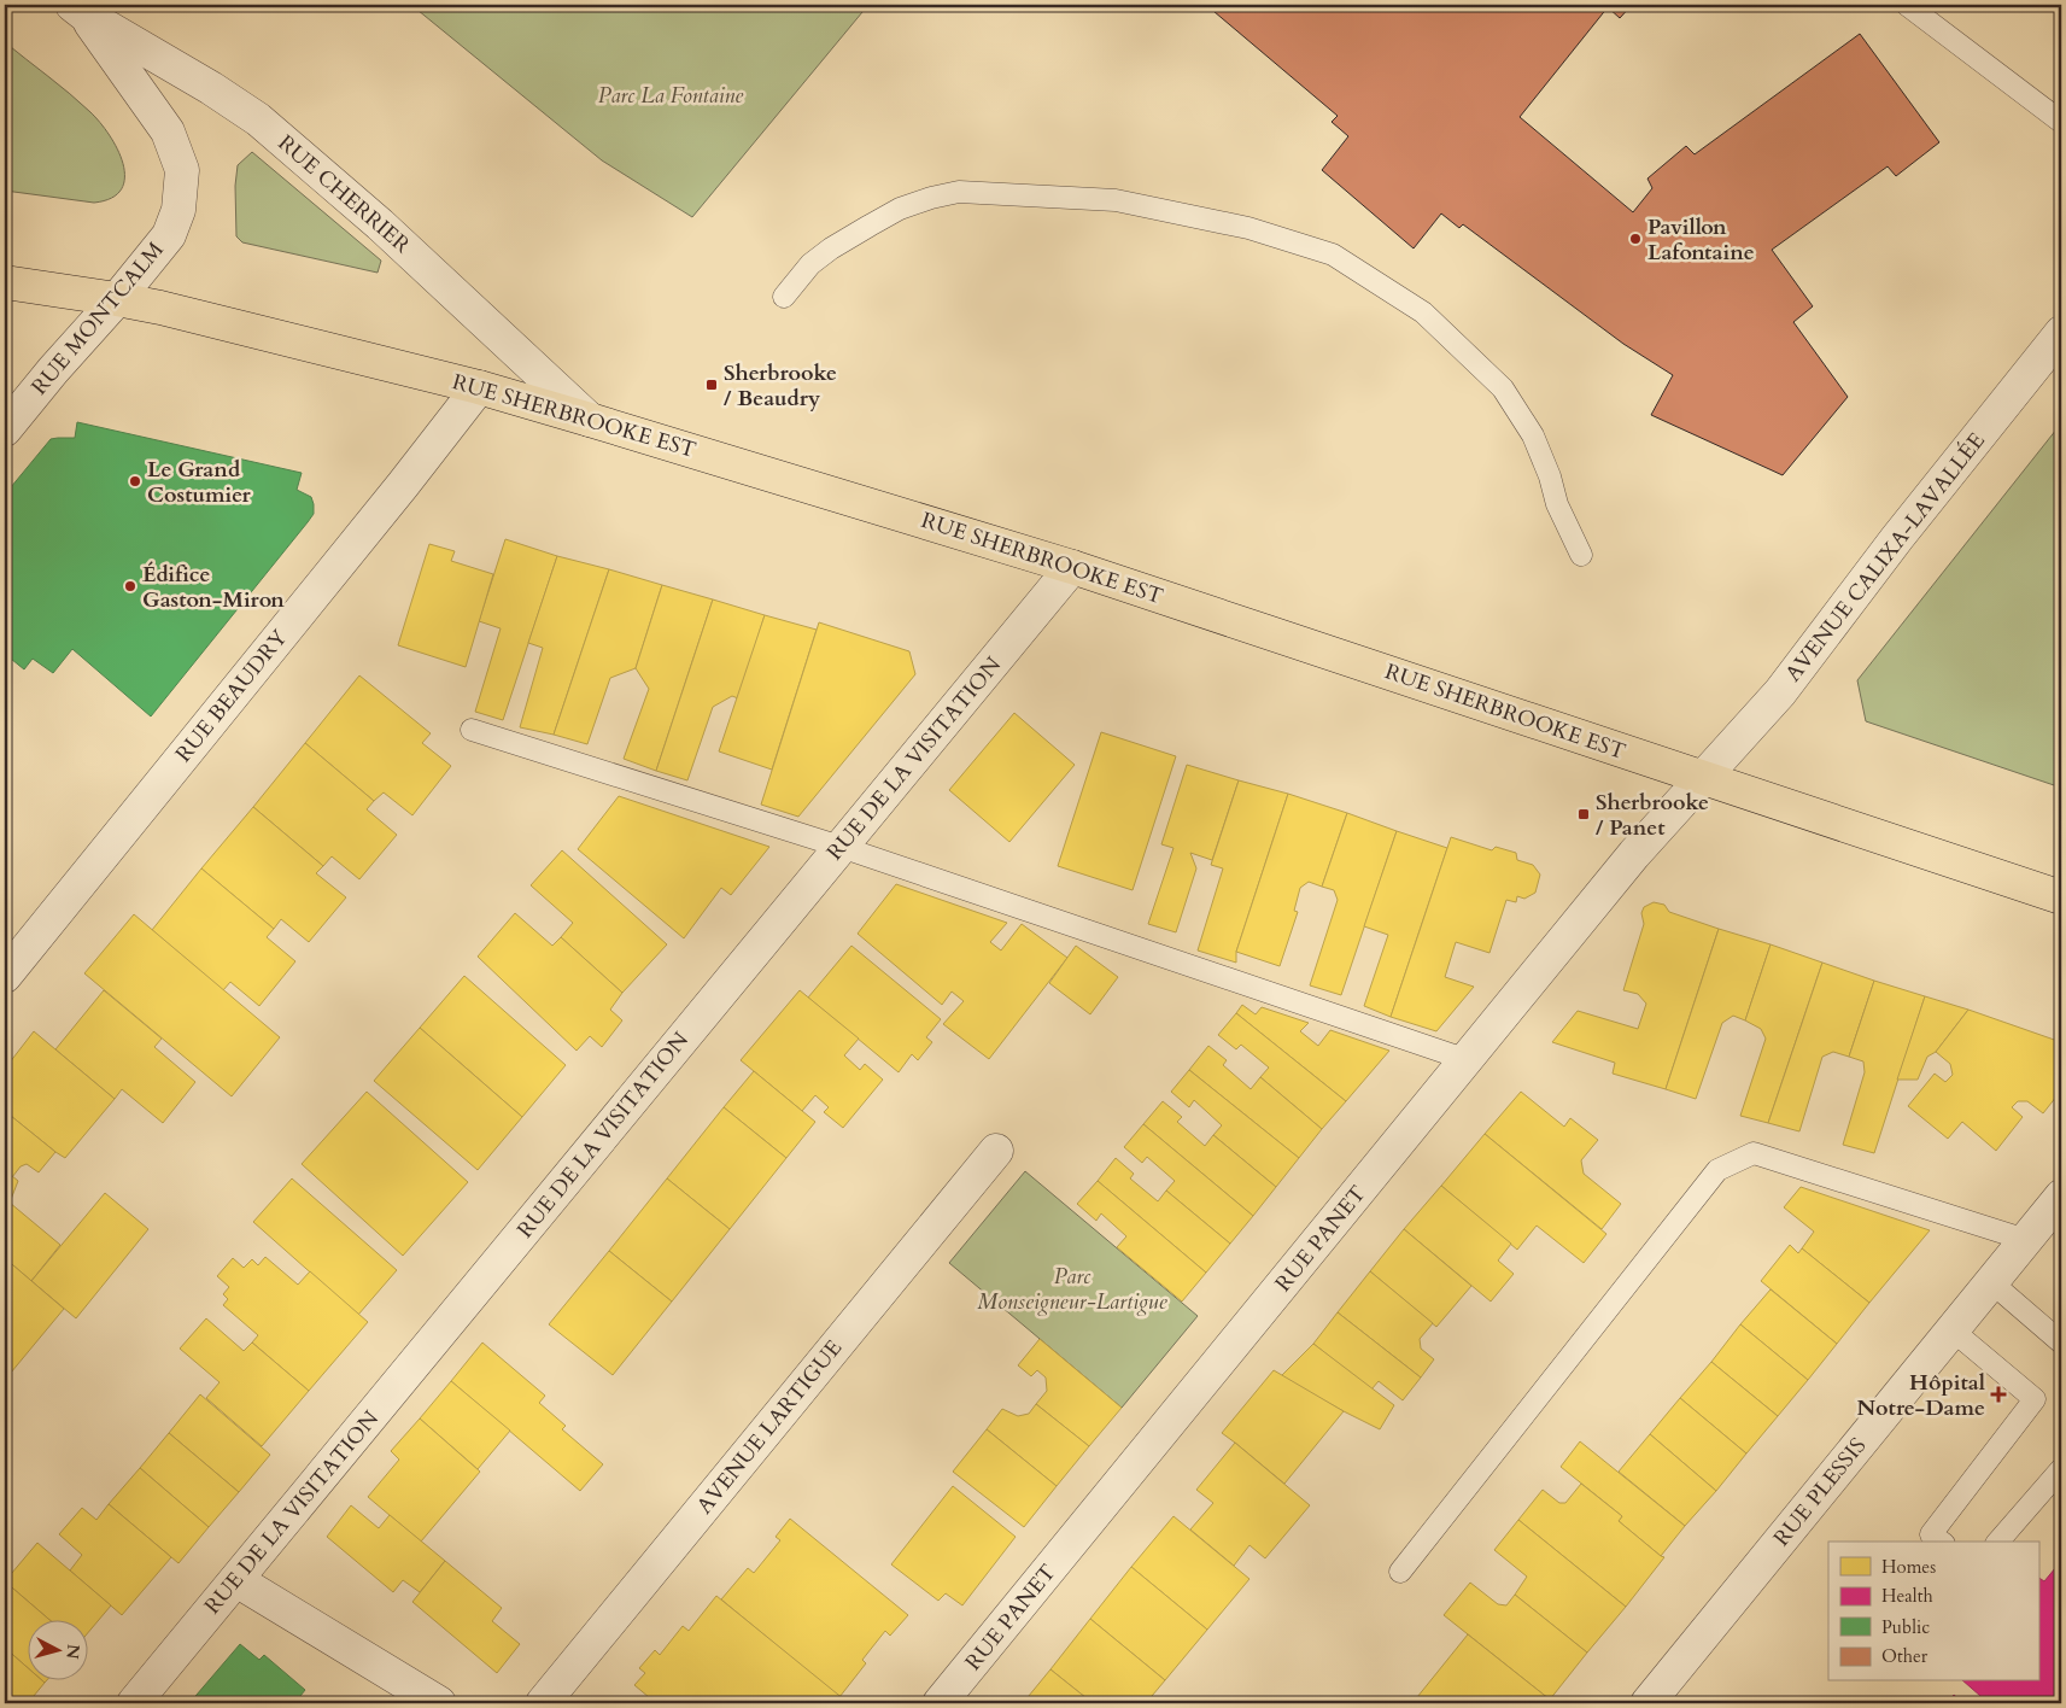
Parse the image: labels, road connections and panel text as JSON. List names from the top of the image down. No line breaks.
{"streets":{"main road":["RUE SHERBROOKE EST"],"street":["RUE CHERRIER","RUE MONTCALM","AVENUE CALIXA-LAVALLÉE","RUE BEAUDRY","RUE DE LA VISITATION","RUE PANET","AVENUE LARTIGUE","RUE PLESSIS"]},"crossings":[["RUE CHERRIER","RUE MONTCALM"],["RUE CHERRIER","RUE SHERBROOKE EST"],["RUE MONTCALM","RUE SHERBROOKE EST"],["RUE SHERBROOKE EST","AVENUE CALIXA-LAVALLÉE"],["RUE SHERBROOKE EST","RUE BEAUDRY"],["RUE SHERBROOKE EST","RUE DE LA VISITATION"],["RUE SHERBROOKE EST","RUE PANET"],["AVENUE CALIXA-LAVALLÉE","RUE PANET"]],"parks":["Parc La Fontaine","Parc Monseigneur-Lartigue"],"places":{"other":["Pavillon Lafontaine","Le Grand Costumier","Édifice Gaston-Miron"],"transit":["Sherbrooke / Beaudry","Sherbrooke / Panet"],"health":["Hôpital Notre-Dame"]},"legend":["Homes","Health","Public","Other"],"north":"right"}
